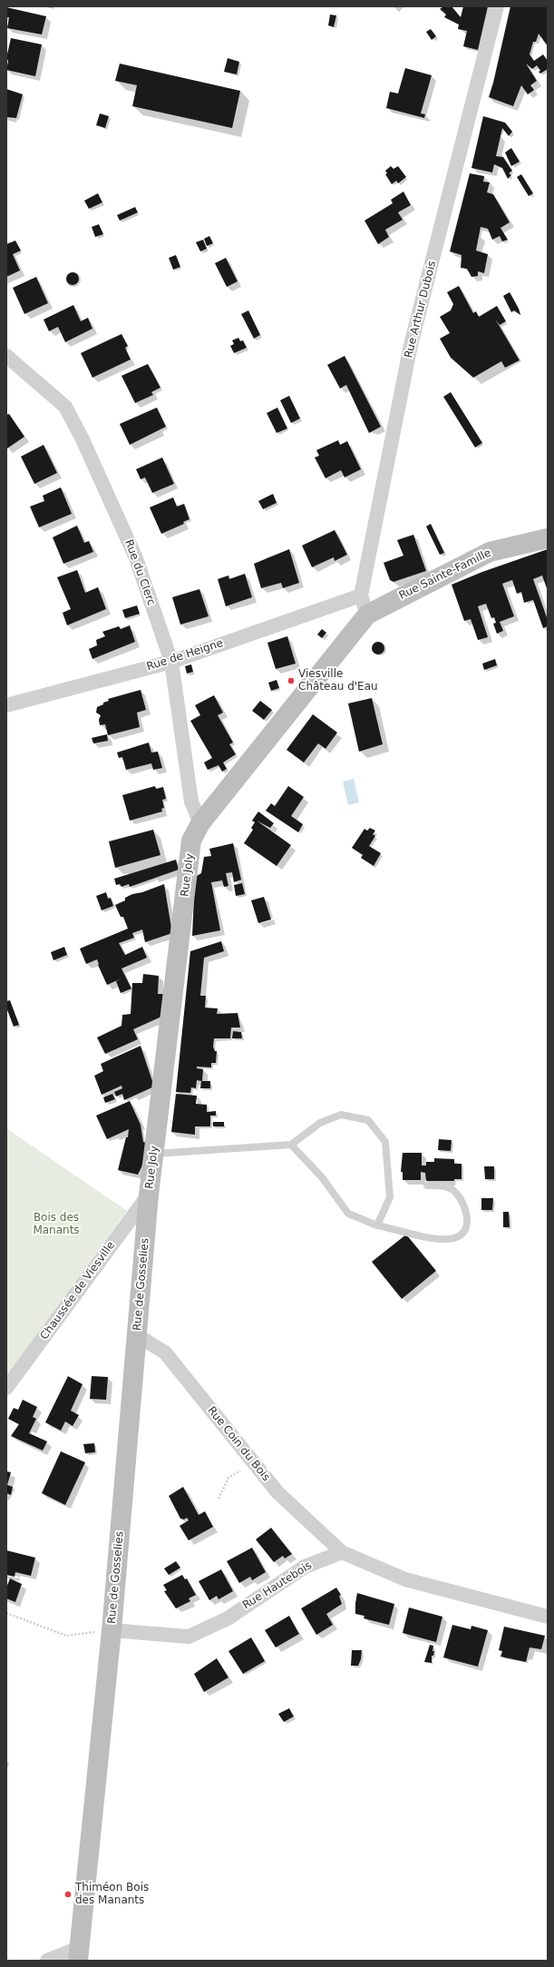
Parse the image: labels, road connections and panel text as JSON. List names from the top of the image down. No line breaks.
{"streets":{"street":["Rue Arthur Dubois","Rue du Clerc","Rue Sainte-Famille","Rue de Heigne","Rue Joly","Rue de Gosselies","Chaussée de Viesville","Rue Coin du Bois","Rue Hautebois"]},"crossings":[["Rue Arthur Dubois","Rue de Heigne"],["Rue du Clerc","Rue de Heigne"],["Rue du Clerc","Rue Joly"],["Rue Sainte-Famille","Rue Joly"],["Rue Joly","Rue de Gosselies"],["Rue Joly","Chaussée de Viesville"],["Rue de Gosselies","Chaussée de Viesville"],["Rue de Gosselies","Rue Coin du Bois"],["Rue de Gosselies","Rue Hautebois"],["Rue Coin du Bois","Rue Hautebois"]],"parks":["Bois des Manants"],"places":["Viesville Château d'Eau","Thiméon Bois des Manants"]}
